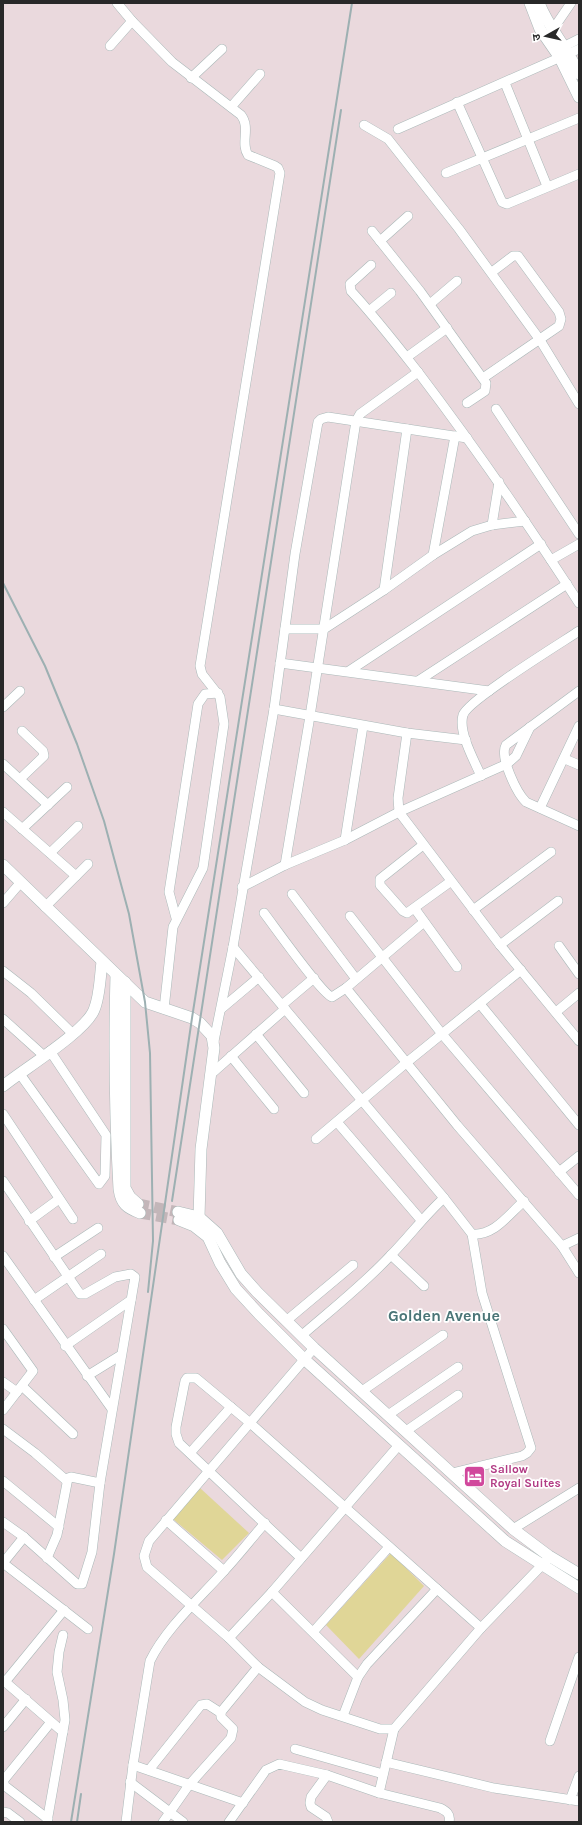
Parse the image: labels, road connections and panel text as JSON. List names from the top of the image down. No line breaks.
{"districts":["Golden Avenue"],"places":{"hotel":["Sallow Royal Suites"]},"north":"left"}
